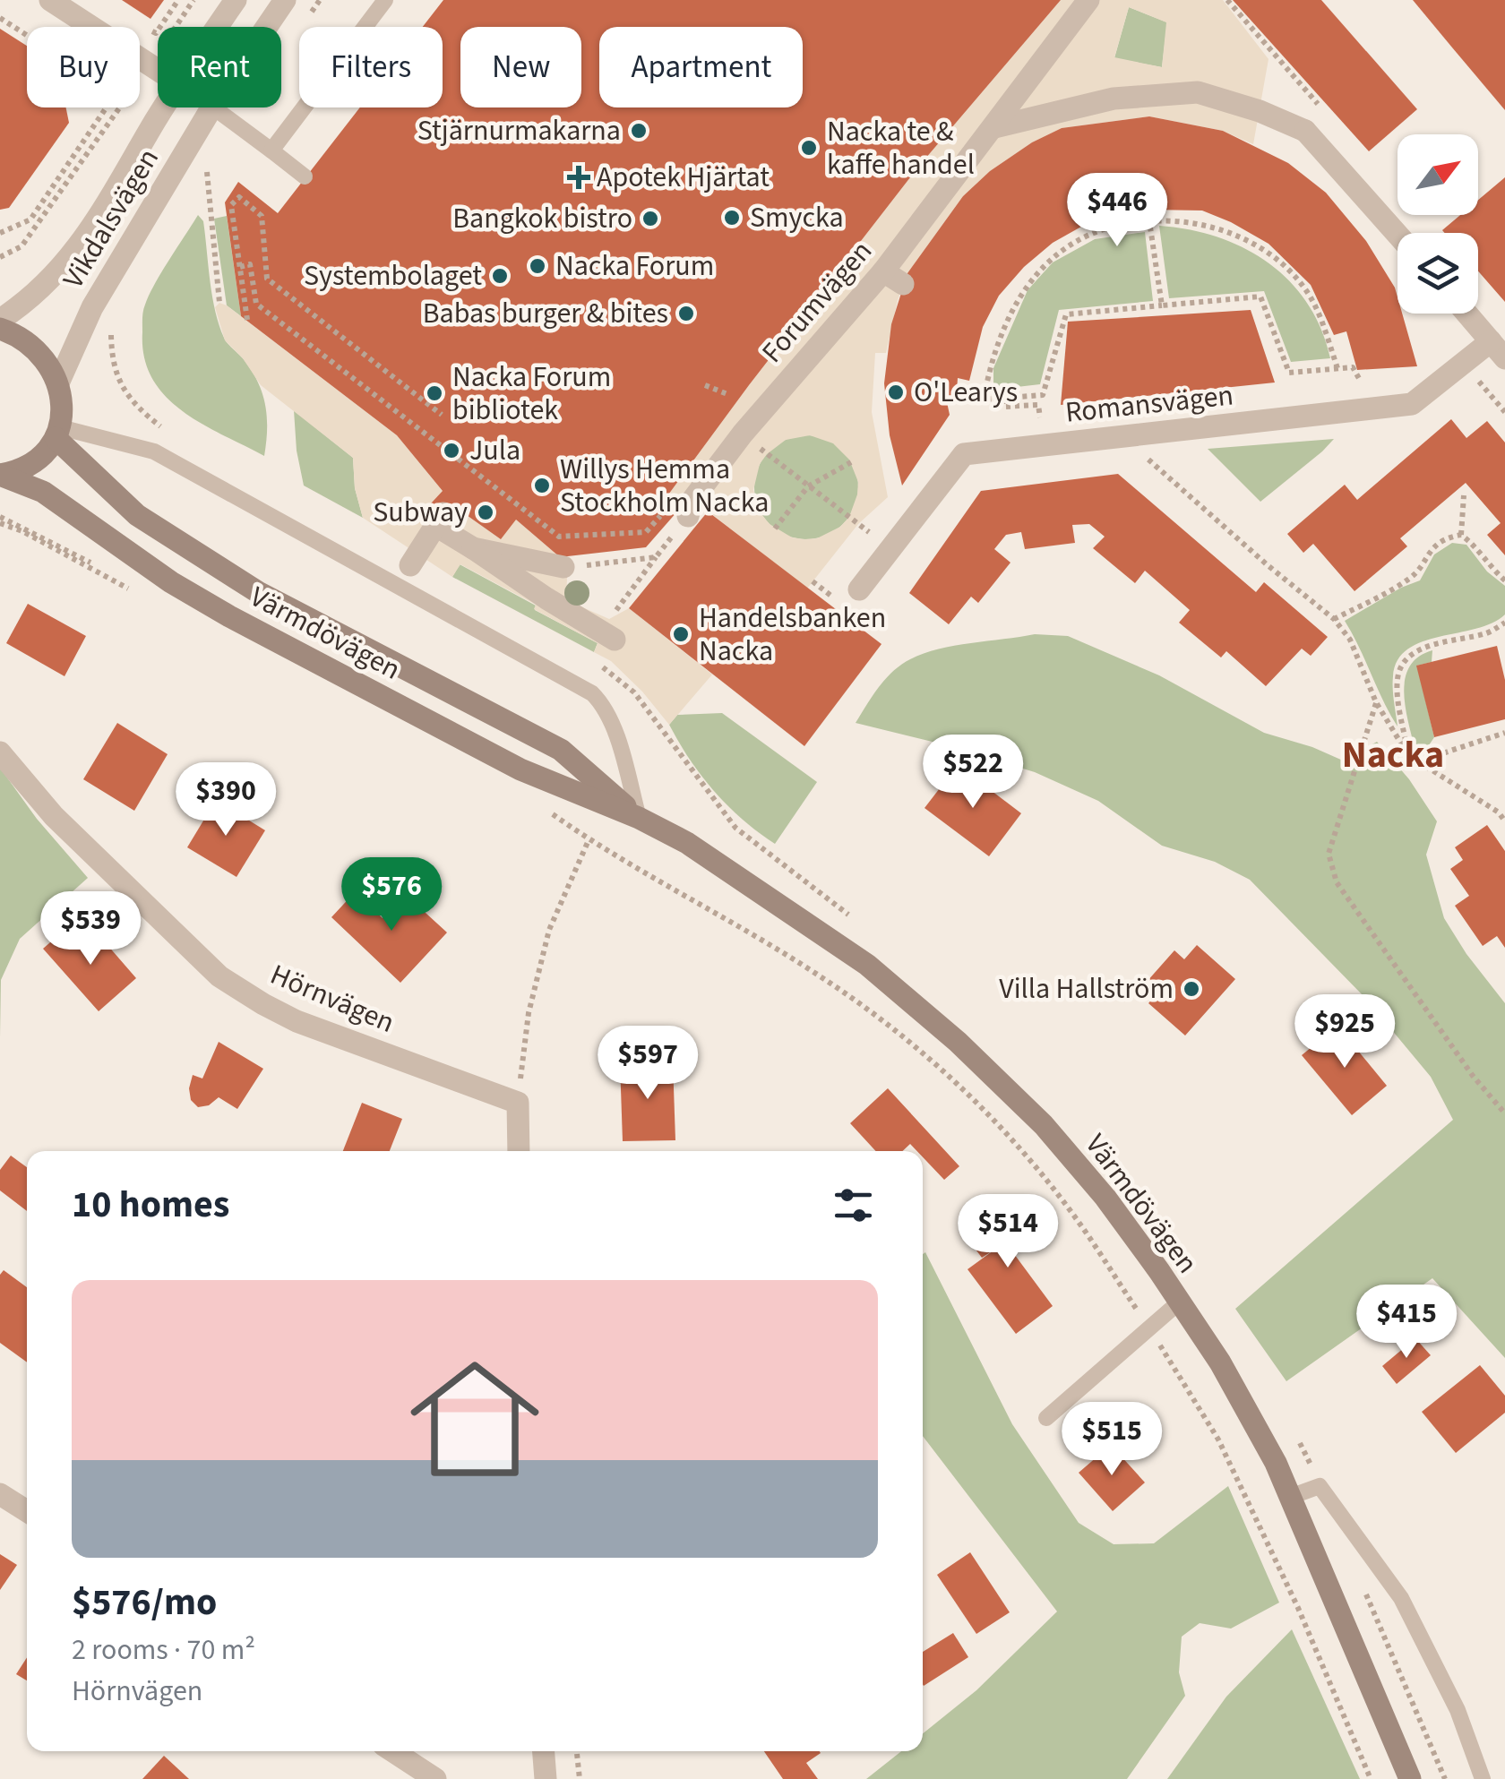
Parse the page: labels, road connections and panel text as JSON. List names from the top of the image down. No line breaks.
{"streets":{"main road":["Värmdövägen"],"street":["Vikdalsvägen","Forumvägen","Romansvägen","Hörnvägen"]},"districts":["Nacka"],"places":{"other":["Stjärnurmakarna","Nacka te & kaffe handel","Smycka","Bangkok bistro","Nacka Forum","Systembolaget","Babas burger & bites","O'Learys","Nacka Forum bibliotek","Jula","Willys Hemma Stockholm Nacka","Subway","Handelsbanken Nacka","Villa Hallström"],"health":["Apotek Hjärtat"]},"north":"top right","page":{"chip":["Buy","Rent","Filters","New","Apartment"],"price":["$446","$522","$390","$576","$539","$925","$597","$514","$415","$515"],"heading":"10 homes","list":[{"name":"$576/mo","note":"2 rooms · 70 m² · Hörnvägen"}]}}
